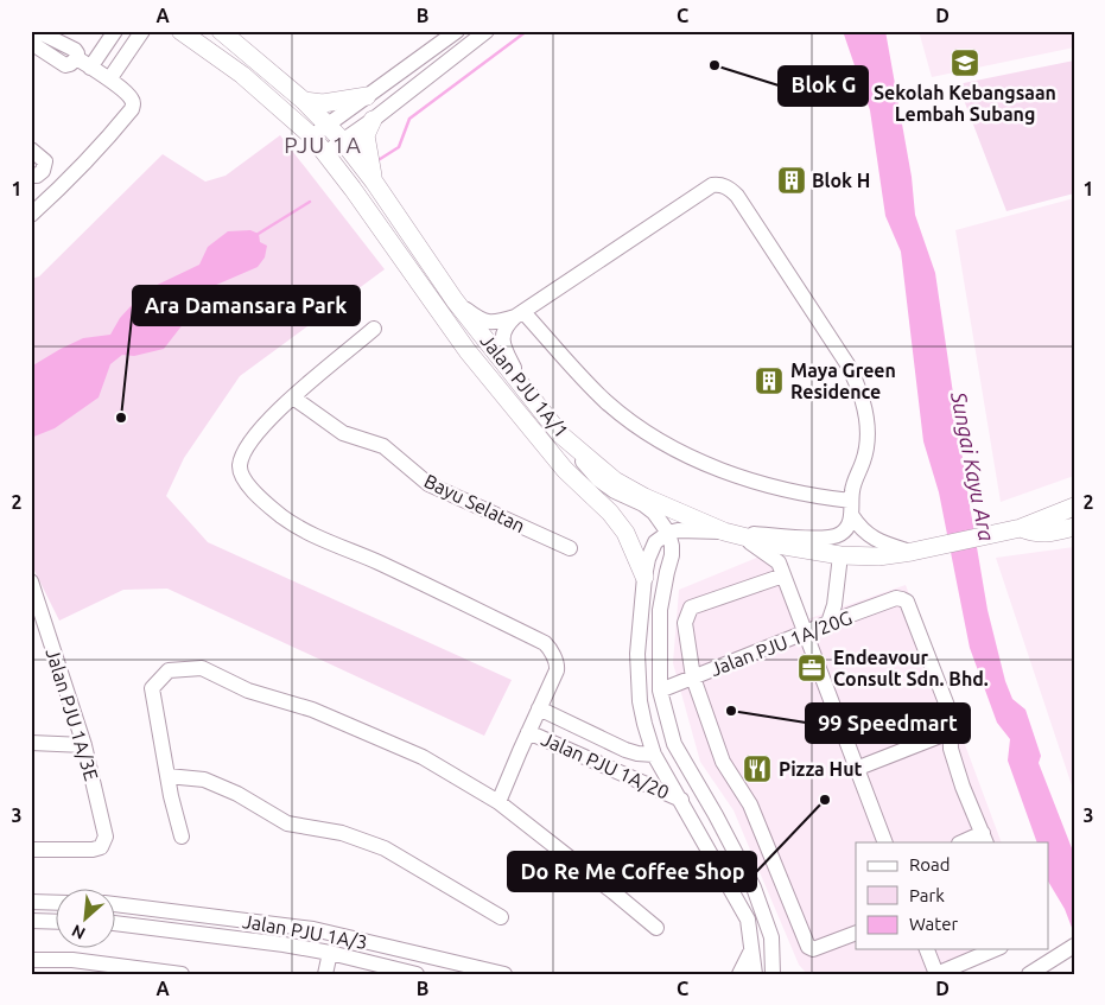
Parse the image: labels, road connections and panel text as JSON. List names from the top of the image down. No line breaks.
{"streets":{"main road":["Jalan PJU 1A/1"],"street":["Bayu Selatan","Jalan PJU 1A/20G","Jalan PJU 1A/3E","Jalan PJU 1A/20","Jalan PJU 1A/3"]},"crossings":[["Jalan PJU 1A/1","Jalan PJU 1A/20"],["Jalan PJU 1A/20G","Jalan PJU 1A/20"]],"districts":["PJU 1A"],"water":["Sungai Kayu Ara"],"places":{"school or university":["Sekolah Kebangsaan Lembah Subang"],"other":["Blok G","Ara Damansara Park","99 Speedmart","Do Re Me Coffee Shop"],"building":["Blok H","Maya Green Residence"],"office":["Endeavour Consult Sdn. Bhd."],"restaurant":["Pizza Hut"]},"legend":["Road","Park","Water"],"north":"bottom left","grid":{"columns":["A","B","C","D"],"rows":["1","2","3"]}}
